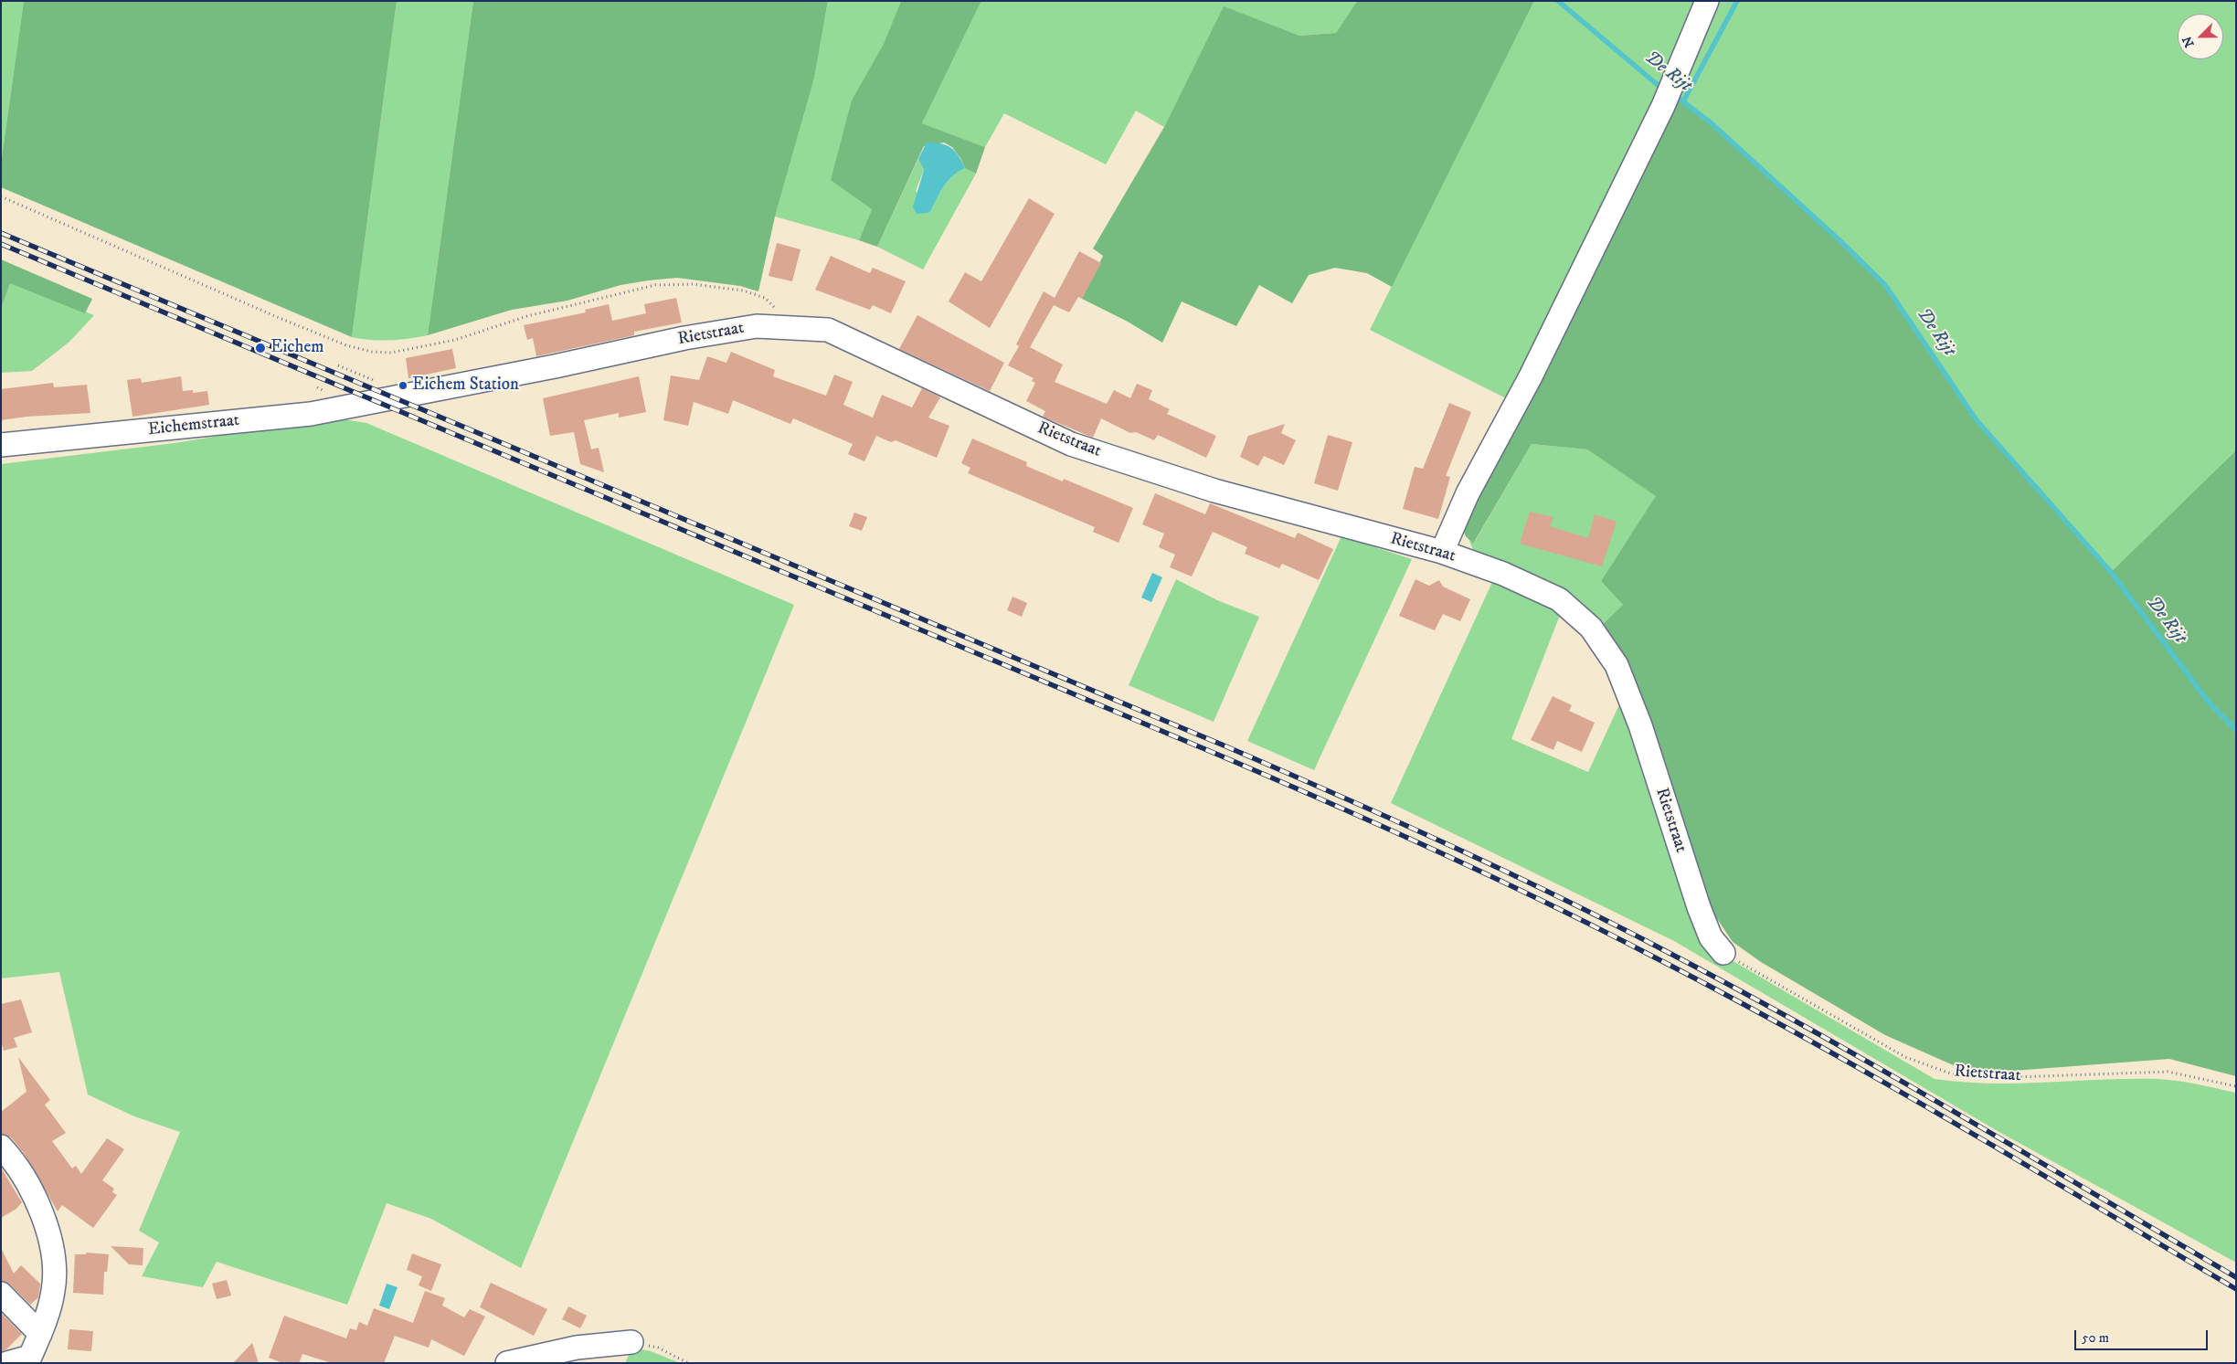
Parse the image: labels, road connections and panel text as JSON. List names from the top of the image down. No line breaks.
{"streets":{"street":["Rietstraat","Eichemstraat"]},"crossings":[["Rietstraat","Eichemstraat"]],"water":["De Rijt"],"places":["Eichem","Eichem Station"],"scale_bar":"50 m","north":"bottom left"}
